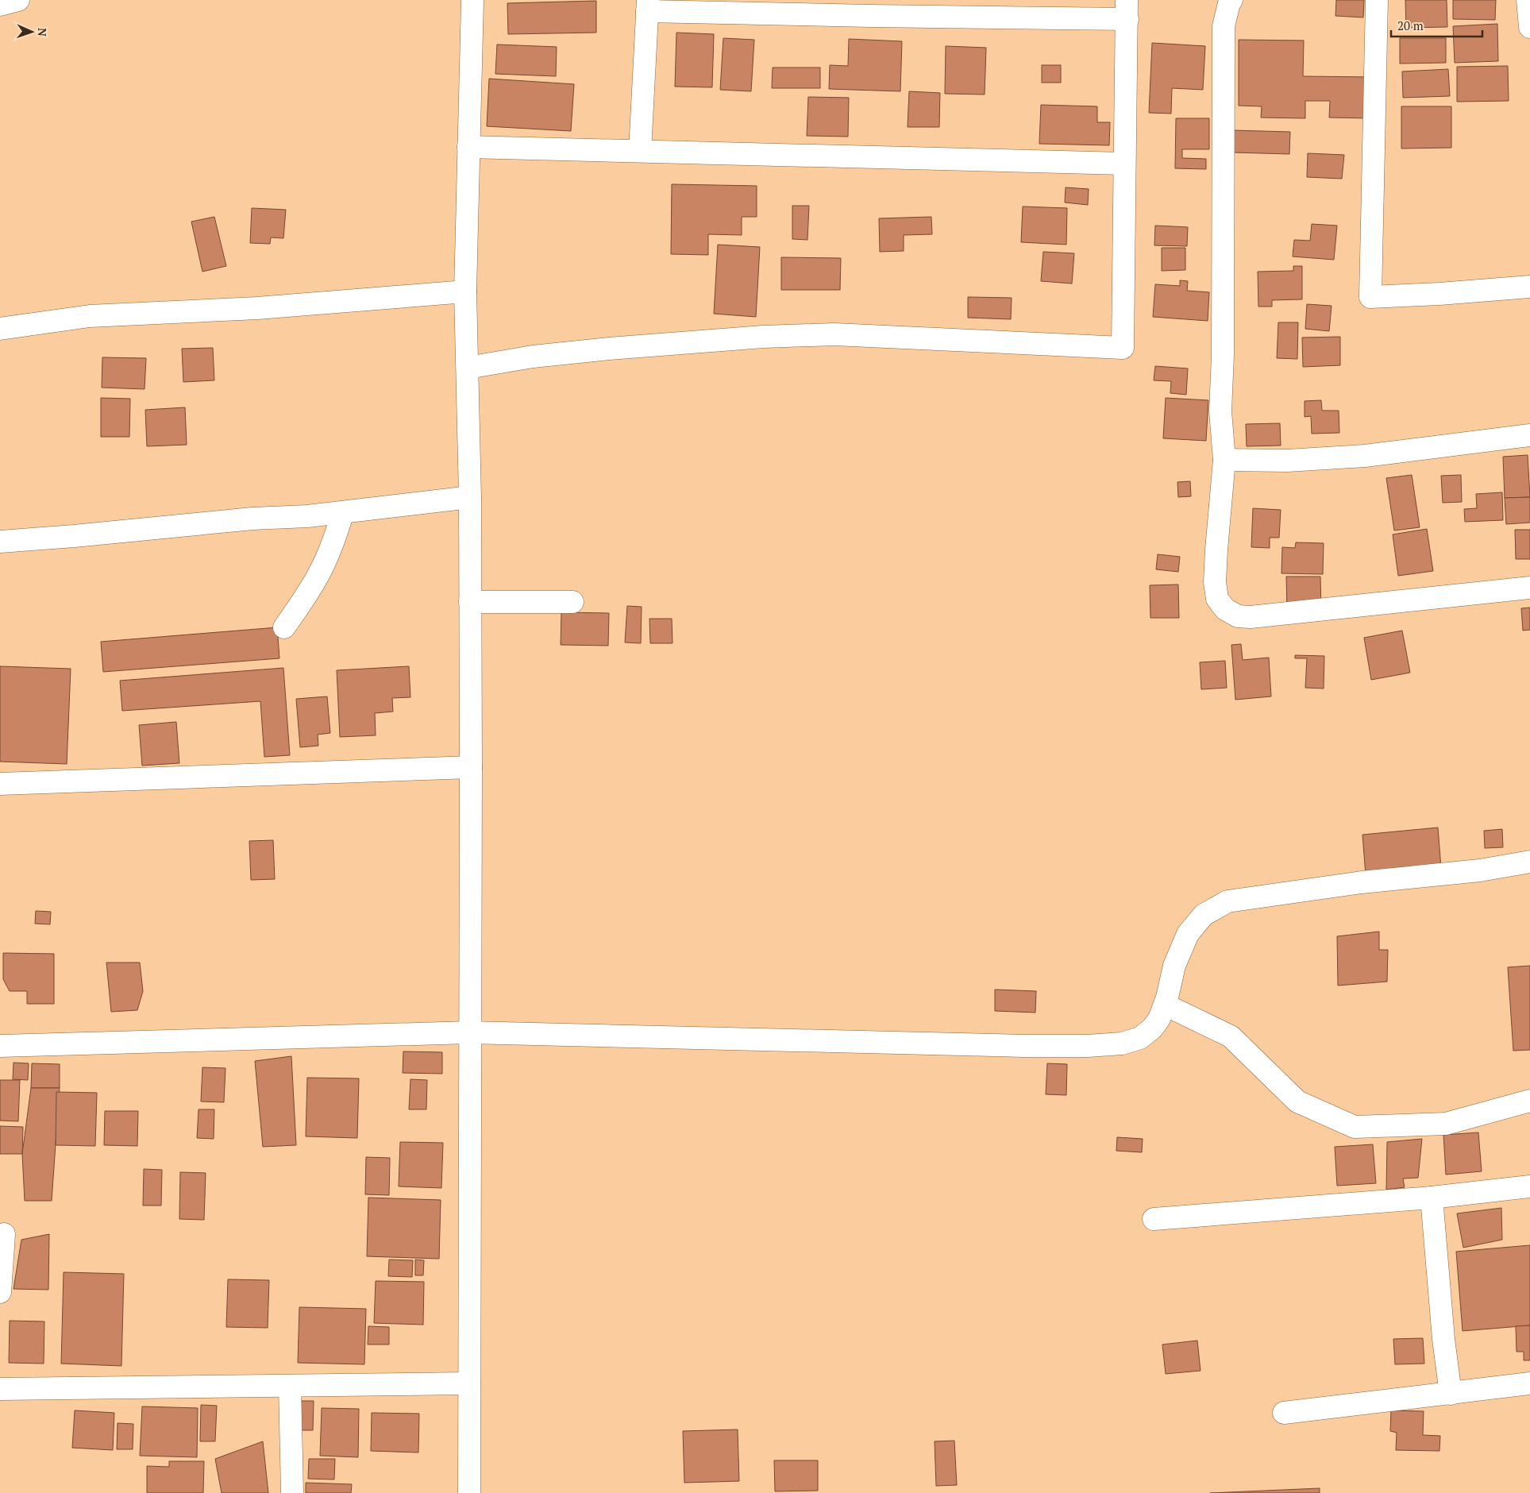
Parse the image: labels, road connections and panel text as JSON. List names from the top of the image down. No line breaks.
{"scale_bar":"20 m","north":"right"}
